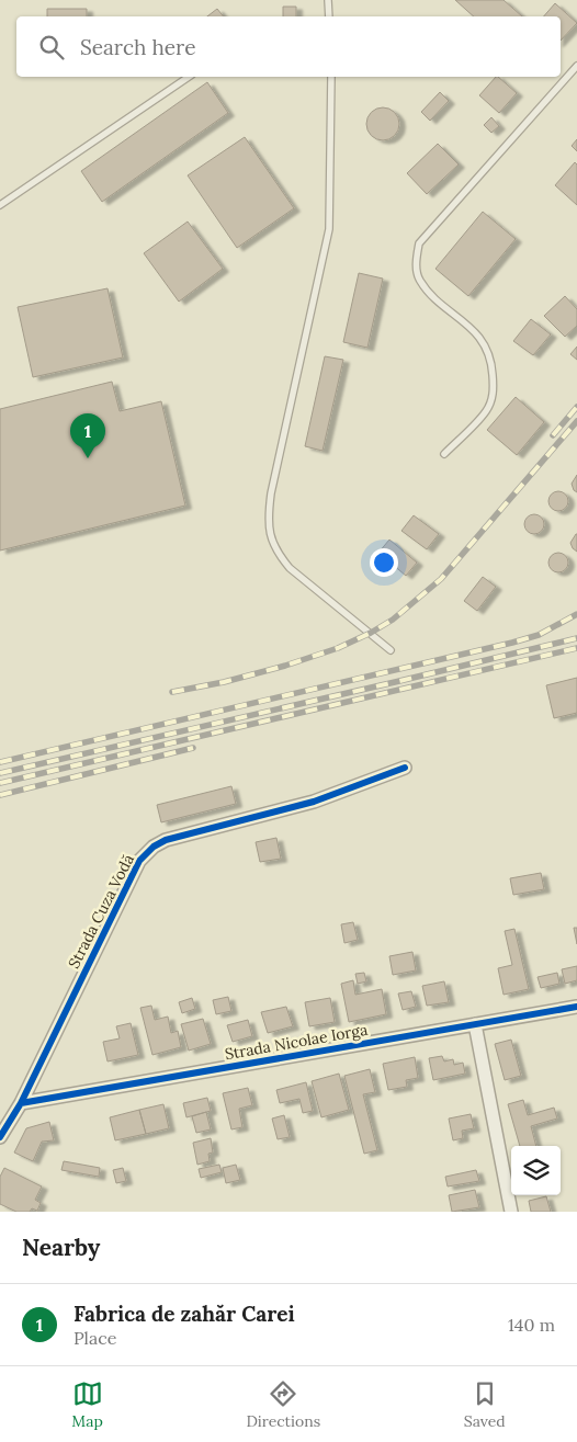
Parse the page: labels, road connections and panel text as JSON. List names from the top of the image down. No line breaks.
{"streets":{"street":["Strada Cuza Vodă","Strada Nicolae Iorga"]},"crossings":[["Strada Cuza Vodă","Strada Nicolae Iorga"]],"page":{"search":"Search here","pins":"1","heading":"Nearby","list":[{"mark":"1","name":"Fabrica de zahăr Carei","note":"Place","value":"140 m"}],"nav":["Map","Directions","Saved"]}}
